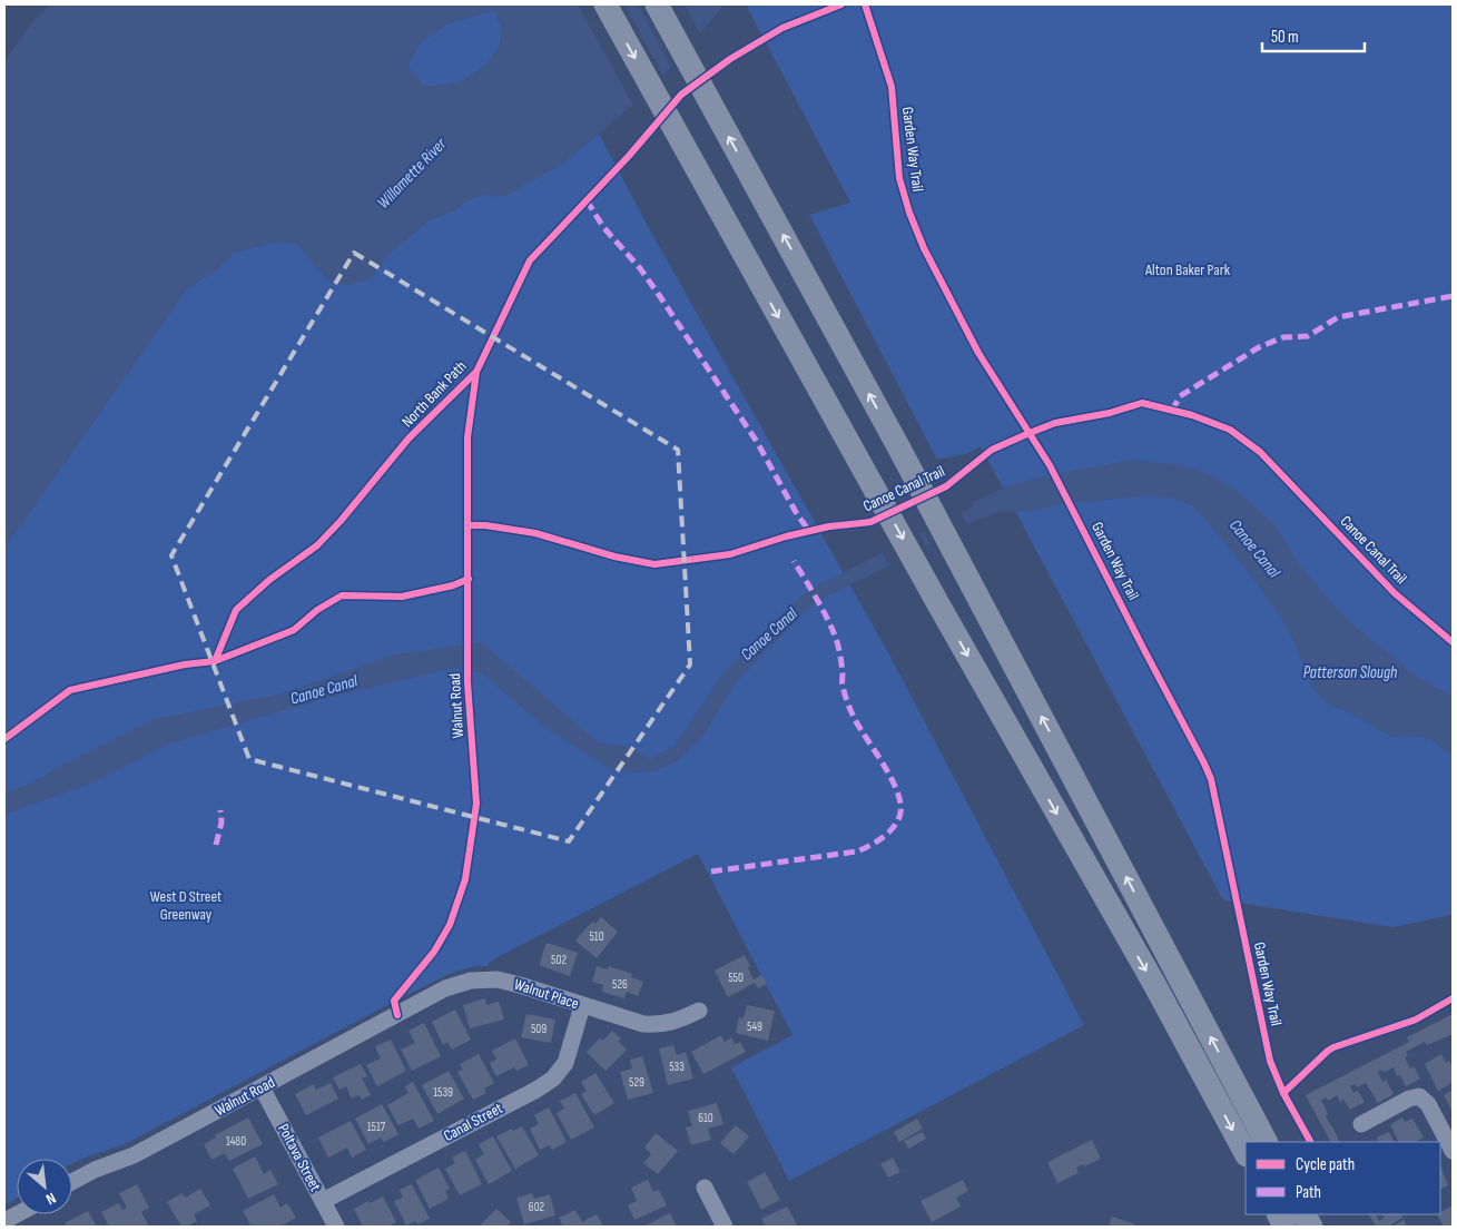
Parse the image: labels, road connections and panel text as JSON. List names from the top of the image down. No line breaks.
{"streets":{"street":["Walnut Road","Walnut Place","Canal Street","Poltava Street"],"cycle path":["Garden Way Trail","North Bank Path","Canoe Canal Trail"]},"crossings":[["Walnut Road","Walnut Place"],["Walnut Road","Poltava Street"],["Walnut Place","Canal Street"],["Canal Street","Poltava Street"]],"water":["Willamette River","Canoe Canal","Patterson Slough"],"parks":["Alton Baker Park","West D Street Greenway"],"house_numbers":["510","502","550","526","549","509","533","529","1539","610","1517","1480","602"],"legend":["Cycle path","Path"],"scale_bar":"50 m","north":"bottom right"}
